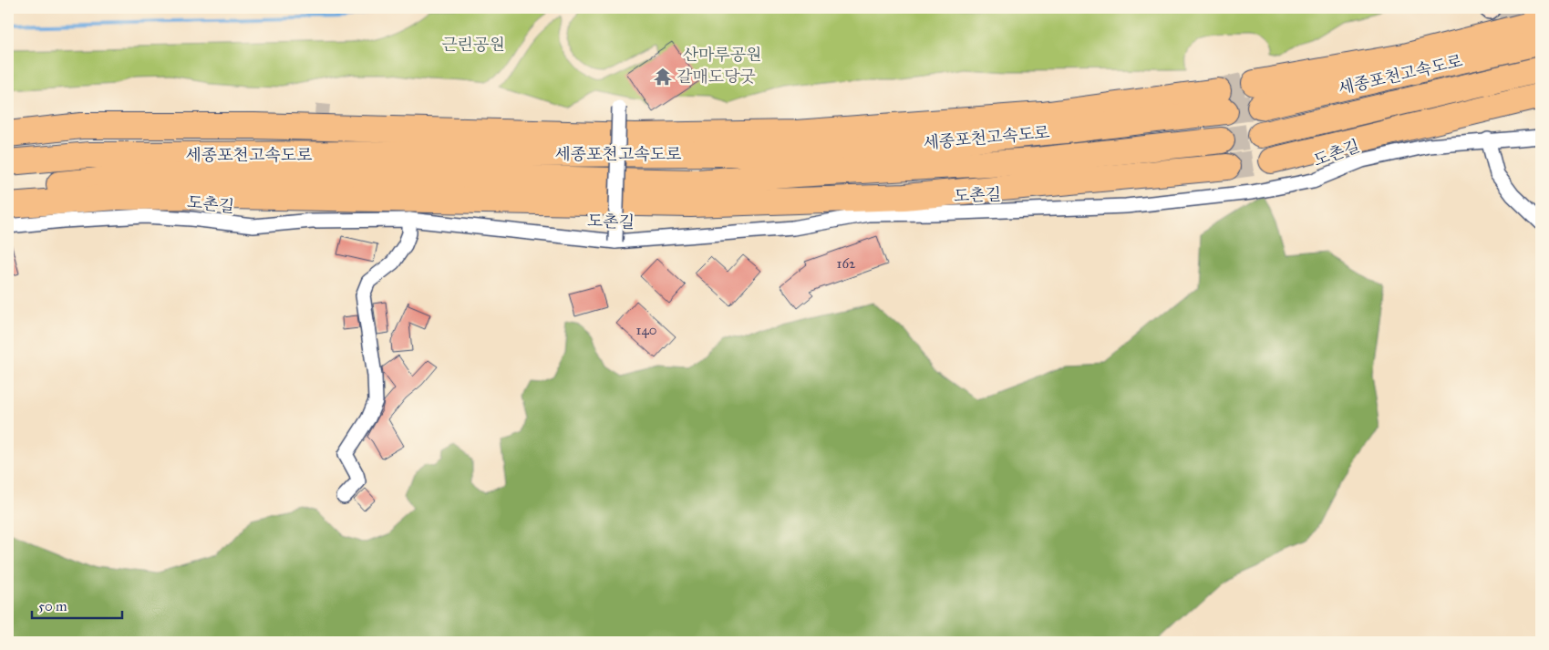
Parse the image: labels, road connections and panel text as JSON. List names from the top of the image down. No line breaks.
{"streets":{"highway":["세종포천고속도로"],"street":["도촌길"]},"parks":["근린공원","산마루공원"],"places":{"temple":["갈매도당굿"]},"house_numbers":["162","140"],"scale_bar":"50 m"}
